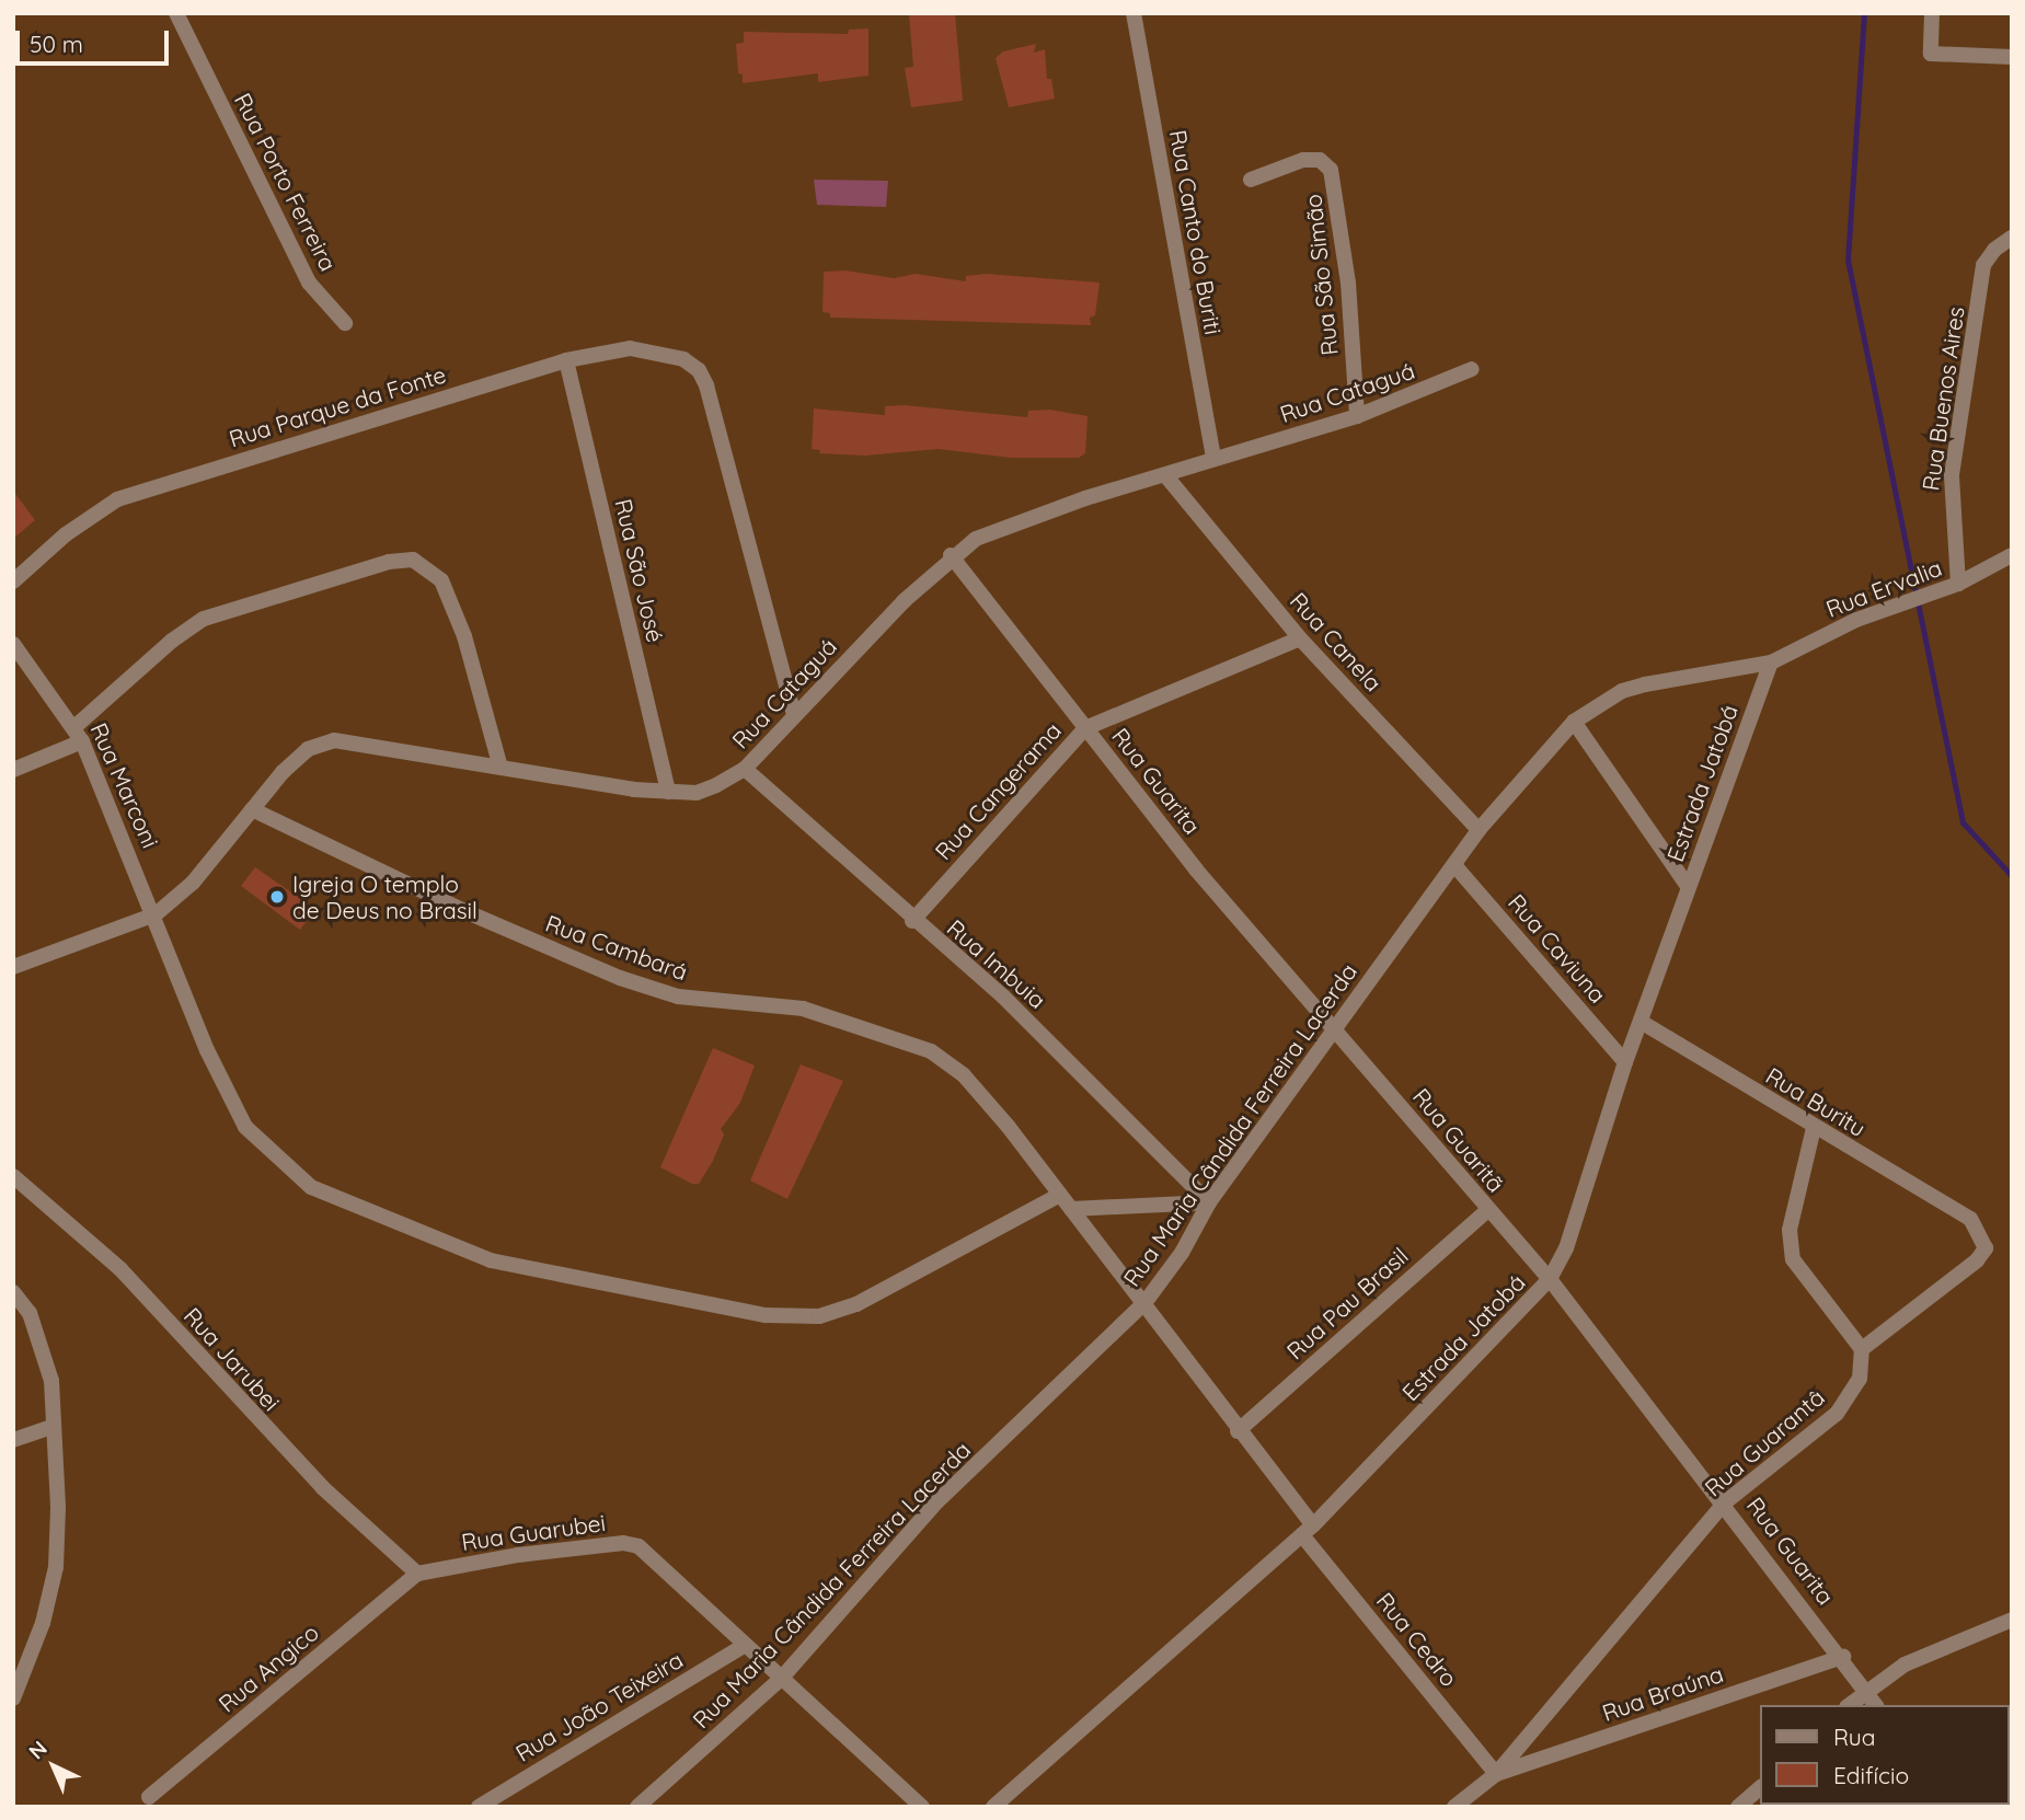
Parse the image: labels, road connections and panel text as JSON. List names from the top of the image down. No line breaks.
{"streets":{"street":["Rua Porto Ferreira","Rua Canto do Buriti","Rua São Simão","Rua Cataguá","Rua Buenos Aires","Rua Parque da Fonte","Rua São José","Rua Ervalia","Rua Canela","Rua Guarita","Estrada Jatobá","Rua Marconi","Rua Cangerama","Rua Cambará","Rua Caviuna","Rua Imbuia","Rua Buritu","Rua Maria Cândida Ferreira Lacerda","Rua Guaritã","Rua Pau Brasil","Rua Jarubei","Rua Guarantâ","Rua Guarubei","Rua Cedro","Rua Angico","Rua Braúna","Rua João Teixeira"]},"crossings":[["Rua Canto do Buriti","Rua Cataguá"],["Rua São Simão","Rua Cataguá"],["Rua Cataguá","Rua Parque da Fonte"],["Rua Cataguá","Rua São José"],["Rua Cataguá","Rua Canela"],["Rua Cataguá","Rua Guarita"],["Rua Cataguá","Rua Marconi"],["Rua Cataguá","Rua Cambará"],["Rua Cataguá","Rua Imbuia"],["Rua Buenos Aires","Rua Ervalia"],["Rua Parque da Fonte","Rua São José"],["Rua Ervalia","Estrada Jatobá"],["Rua Ervalia","Rua Maria Cândida Ferreira Lacerda"],["Rua Canela","Rua Cangerama"],["Rua Canela","Rua Maria Cândida Ferreira Lacerda"],["Rua Guarita","Estrada Jatobá"],["Rua Guarita","Rua Cangerama"],["Rua Guarita","Rua Maria Cândida Ferreira Lacerda"],["Rua Guarita","Rua Guaritã"],["Rua Guarita","Rua Guarantâ"],["Rua Guarita","Rua Braúna"],["Estrada Jatobá","Rua Caviuna"],["Estrada Jatobá","Rua Buritu"],["Estrada Jatobá","Rua Maria Cândida Ferreira Lacerda"],["Estrada Jatobá","Rua Guaritã"],["Estrada Jatobá","Rua Cedro"],["Rua Marconi","Rua Cambará"],["Rua Cangerama","Rua Imbuia"],["Rua Cambará","Rua Cedro"],["Rua Caviuna","Rua Maria Cândida Ferreira Lacerda"],["Rua Imbuia","Rua Maria Cândida Ferreira Lacerda"],["Rua Buritu","Rua Guarantâ"],["Rua Maria Cândida Ferreira Lacerda","Rua Guaritã"],["Rua Maria Cândida Ferreira Lacerda","Rua Guarubei"],["Rua Maria Cândida Ferreira Lacerda","Rua Cedro"],["Rua Guaritã","Rua Pau Brasil"],["Rua Pau Brasil","Rua Cedro"],["Rua Jarubei","Rua Guarubei"],["Rua Jarubei","Rua Angico"],["Rua Guarantâ","Rua Cedro"],["Rua Guarantâ","Rua Braúna"],["Rua Guarubei","Rua Angico"],["Rua Guarubei","Rua João Teixeira"],["Rua Cedro","Rua Braúna"]],"places":["Igreja O templo de Deus no Brasil"],"legend":["Rua","Edifício"],"scale_bar":"50 m","north":"top left"}
